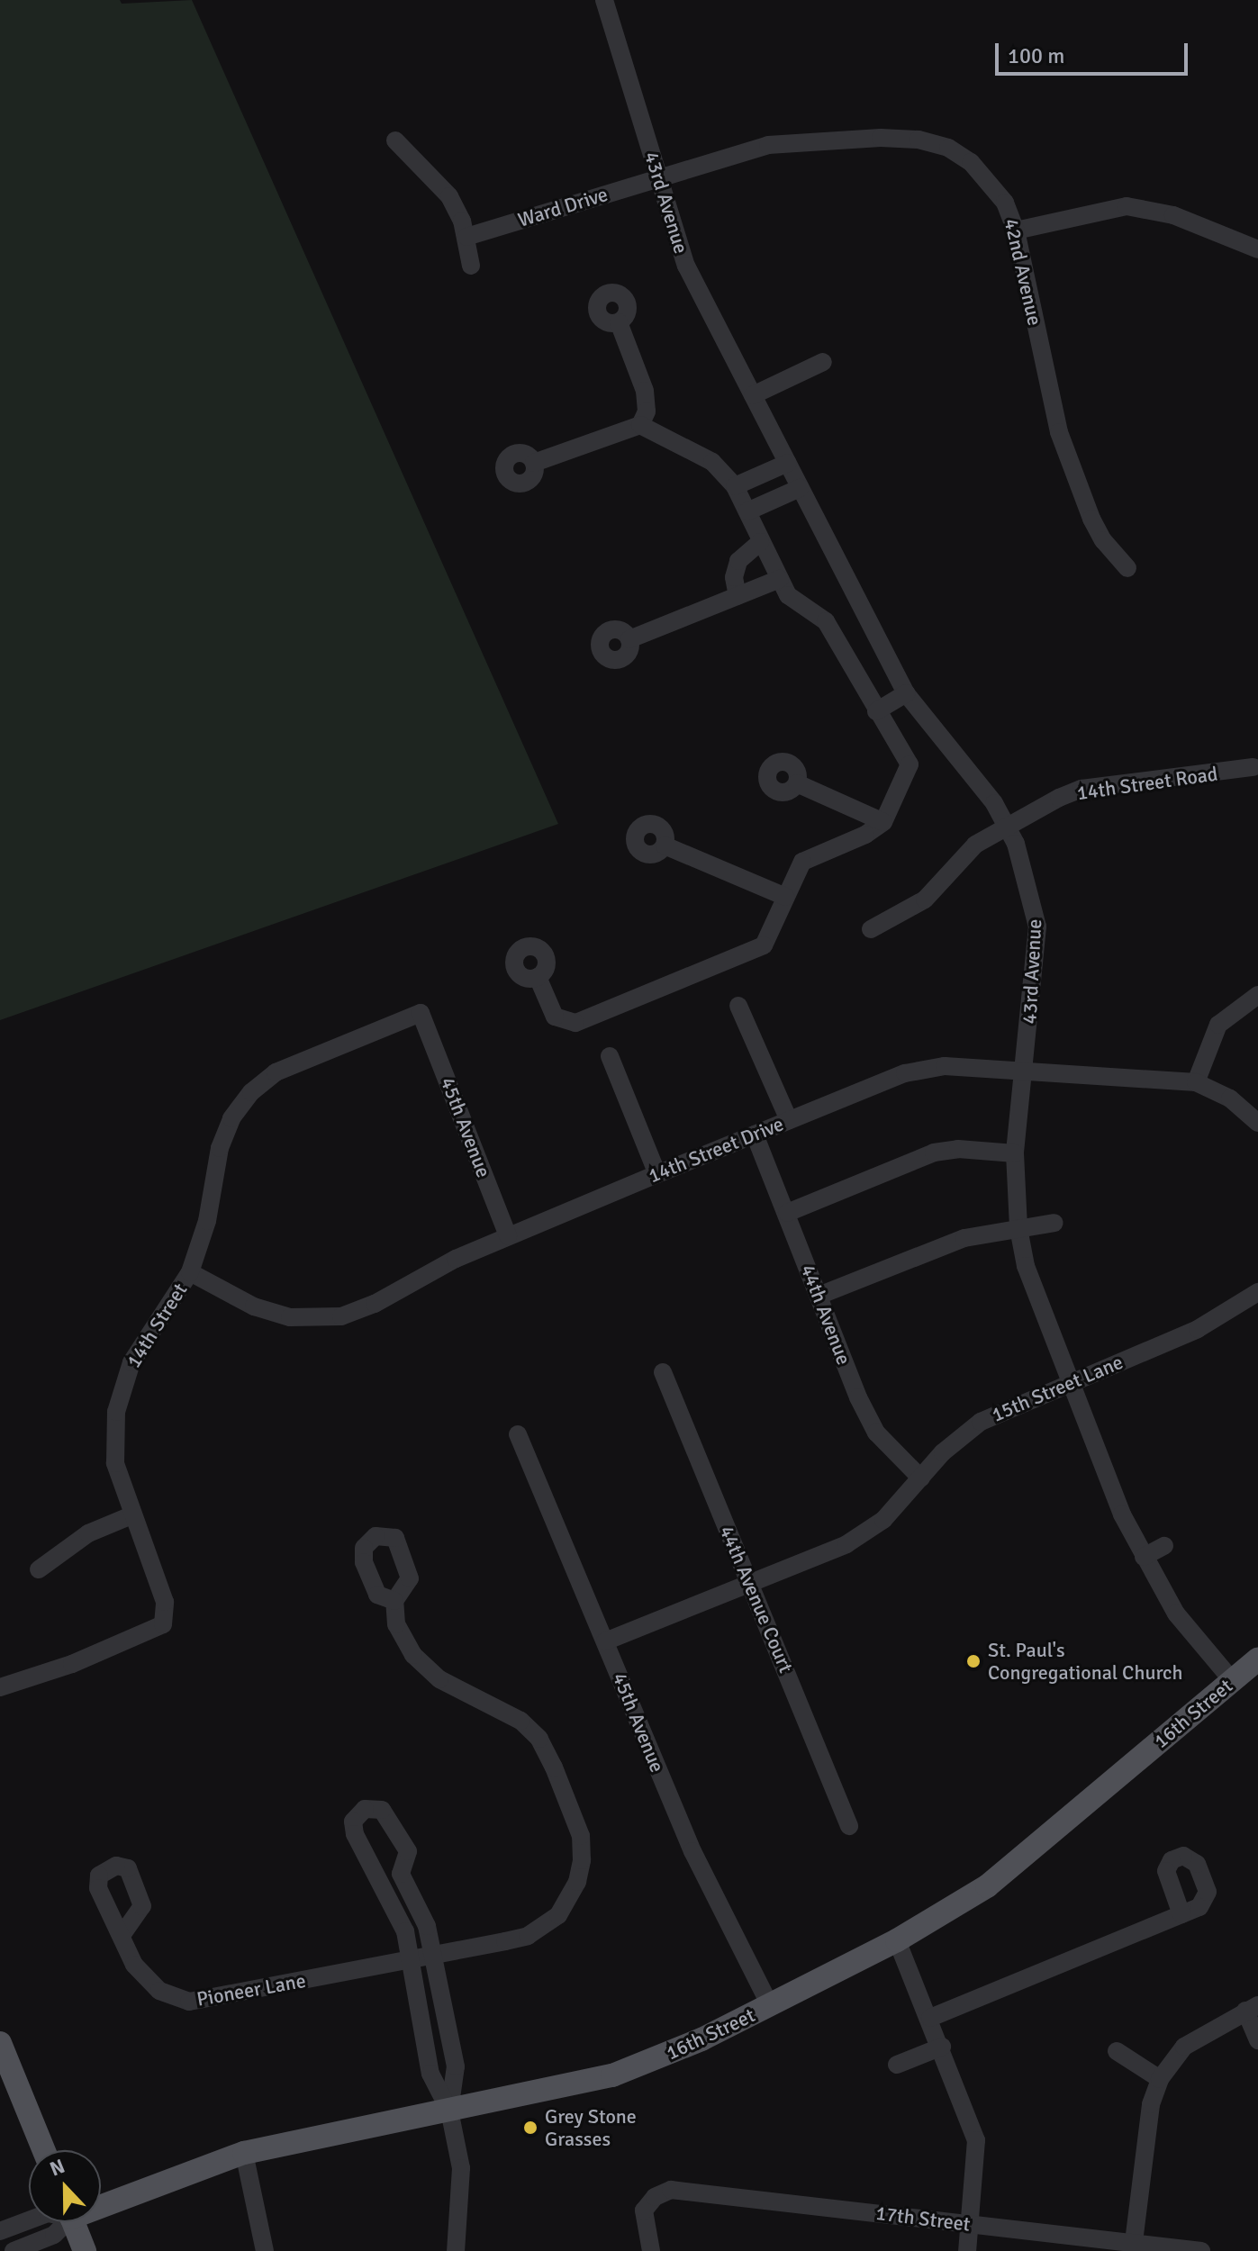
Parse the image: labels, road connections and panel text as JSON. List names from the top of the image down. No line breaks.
{"streets":{"main road":["16th Street"],"street":["43rd Avenue","Ward Drive","42nd Avenue","14th Street Road","45th Avenue","14th Street Drive","44th Avenue","14th Street","15th Street Lane","44th Avenue Court","Pioneer Lane","17th Street"]},"crossings":[["43rd Avenue","Ward Drive"],["43rd Avenue","42nd Avenue"],["43rd Avenue","14th Street Road"],["43rd Avenue","14th Street Drive"],["43rd Avenue","15th Street Lane"],["43rd Avenue","16th Street"],["Ward Drive","42nd Avenue"],["45th Avenue","14th Street Drive"],["45th Avenue","14th Street"],["45th Avenue","15th Street Lane"],["45th Avenue","16th Street"],["14th Street Drive","44th Avenue"],["14th Street Drive","14th Street"],["44th Avenue","15th Street Lane"],["15th Street Lane","44th Avenue Court"]],"places":["St. Paul's Congregational Church","Grey Stone Grasses"],"scale_bar":"100 m","north":"top"}
